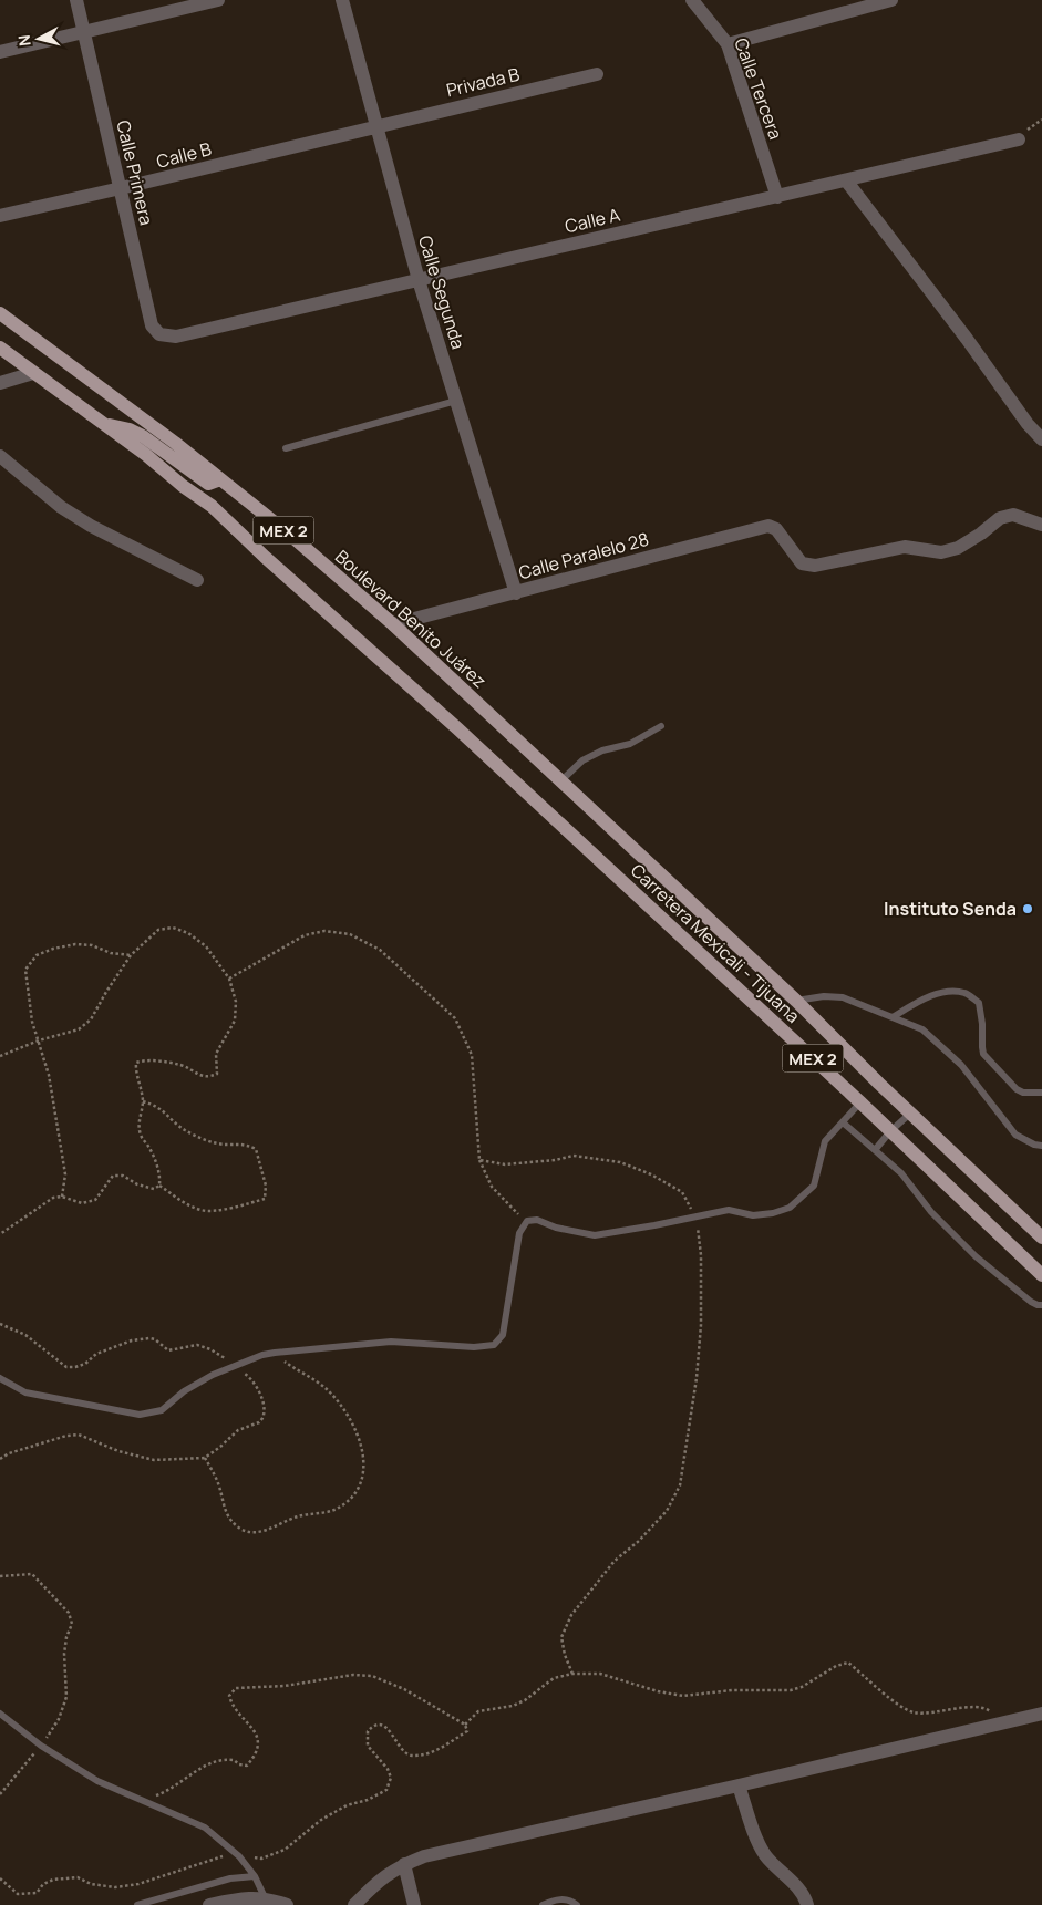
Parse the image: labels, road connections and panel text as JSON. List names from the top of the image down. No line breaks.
{"streets":{"main road":["MEX 2","Boulevard Benito Juárez","Carretera Mexicali - Tijuana"],"street":["Privada B","Calle Tercera","Calle B","Calle Primera","Calle A","Calle Segunda","Calle Paralelo 28"]},"crossings":[["Privada B","Calle B"],["Privada B","Calle Segunda"],["Calle Tercera","Calle A"],["Calle B","Calle Primera"],["Calle B","Calle Segunda"],["Calle Primera","Calle A"],["Calle A","Calle Segunda"],["Calle Segunda","Calle Paralelo 28"],["MEX 2","Carretera Mexicali - Tijuana"],["Calle Paralelo 28","Boulevard Benito Juárez"],["Boulevard Benito Juárez","Carretera Mexicali - Tijuana"]],"places":["Instituto Senda"],"north":"left"}
